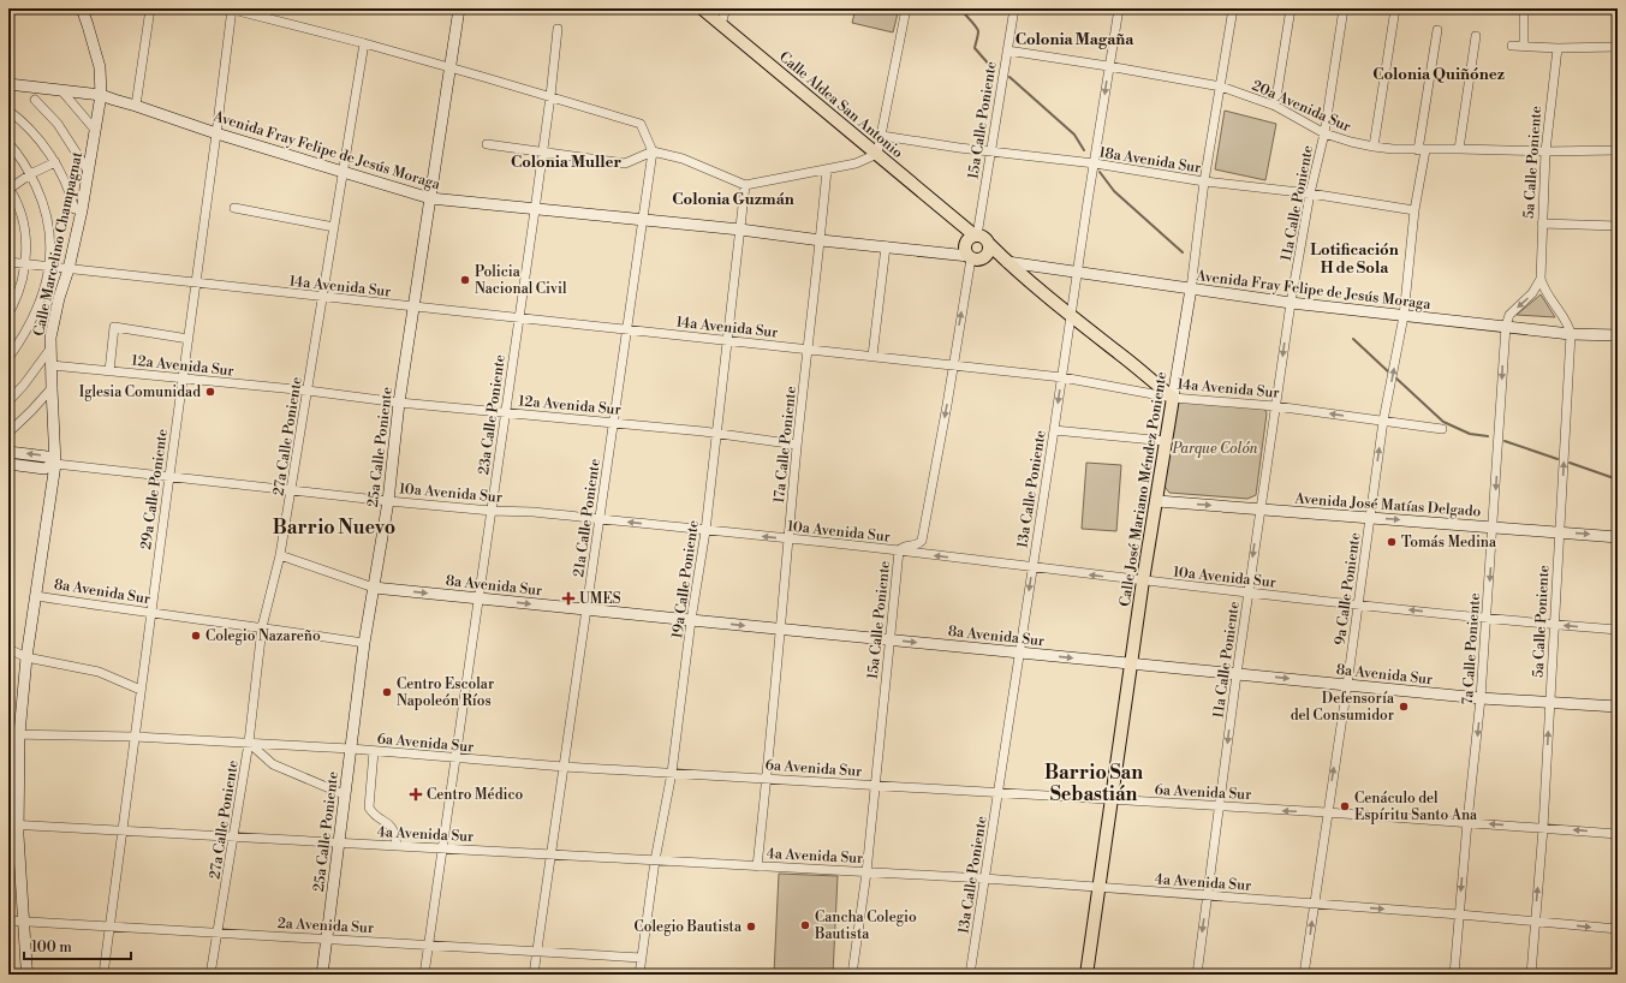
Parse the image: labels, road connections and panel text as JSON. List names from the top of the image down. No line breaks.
{"streets":{"main road":["Calle Aldea San Antonio","Calle José Mariano Méndez Poniente"],"street":["20a Avenida Sur","15a Calle Poniente","Avenida Fray Felipe de Jesús Moraga","18a Avenida Sur","5a Calle Poniente","11a Calle Poniente","Calle Marcelino Champagnat","14a Avenida Sur","12a Avenida Sur","23a Calle Poniente","27a Calle Poniente","17a Calle Poniente","25a Calle Poniente","29a Calle Poniente","13a Calle Poniente","10a Avenida Sur","Avenida José Matías Delgado","21a Calle Poniente","19a Calle Poniente","8a Avenida Sur","9a Calle Poniente","7a Calle Poniente","6a Avenida Sur","4a Avenida Sur","2a Avenida Sur"]},"crossings":[["Calle Aldea San Antonio","15a Calle Poniente"],["Calle Aldea San Antonio","Avenida Fray Felipe de Jesús Moraga"],["20a Avenida Sur","15a Calle Poniente"],["20a Avenida Sur","5a Calle Poniente"],["20a Avenida Sur","11a Calle Poniente"],["20a Avenida Sur","13a Calle Poniente"],["20a Avenida Sur","Calle José Mariano Méndez Poniente"],["20a Avenida Sur","9a Calle Poniente"],["15a Calle Poniente","Avenida Fray Felipe de Jesús Moraga"],["15a Calle Poniente","18a Avenida Sur"],["15a Calle Poniente","14a Avenida Sur"],["15a Calle Poniente","10a Avenida Sur"],["15a Calle Poniente","8a Avenida Sur"],["15a Calle Poniente","6a Avenida Sur"],["15a Calle Poniente","4a Avenida Sur"],["Avenida Fray Felipe de Jesús Moraga","5a Calle Poniente"],["Avenida Fray Felipe de Jesús Moraga","11a Calle Poniente"],["Avenida Fray Felipe de Jesús Moraga","Calle Marcelino Champagnat"],["Avenida Fray Felipe de Jesús Moraga","23a Calle Poniente"],["Avenida Fray Felipe de Jesús Moraga","27a Calle Poniente"],["Avenida Fray Felipe de Jesús Moraga","17a Calle Poniente"],["Avenida Fray Felipe de Jesús Moraga","25a Calle Poniente"],["Avenida Fray Felipe de Jesús Moraga","29a Calle Poniente"],["Avenida Fray Felipe de Jesús Moraga","13a Calle Poniente"],["Avenida Fray Felipe de Jesús Moraga","Calle José Mariano Méndez Poniente"],["Avenida Fray Felipe de Jesús Moraga","21a Calle Poniente"],["Avenida Fray Felipe de Jesús Moraga","19a Calle Poniente"],["Avenida Fray Felipe de Jesús Moraga","9a Calle Poniente"],["Avenida Fray Felipe de Jesús Moraga","7a Calle Poniente"],["18a Avenida Sur","11a Calle Poniente"],["18a Avenida Sur","13a Calle Poniente"],["18a Avenida Sur","Calle José Mariano Méndez Poniente"],["18a Avenida Sur","9a Calle Poniente"],["5a Calle Poniente","10a Avenida Sur"],["5a Calle Poniente","Avenida José Matías Delgado"],["5a Calle Poniente","8a Avenida Sur"],["5a Calle Poniente","6a Avenida Sur"],["5a Calle Poniente","4a Avenida Sur"],["11a Calle Poniente","14a Avenida Sur"],["11a Calle Poniente","10a Avenida Sur"],["11a Calle Poniente","Avenida José Matías Delgado"],["11a Calle Poniente","8a Avenida Sur"],["11a Calle Poniente","6a Avenida Sur"],["11a Calle Poniente","4a Avenida Sur"],["Calle Marcelino Champagnat","14a Avenida Sur"],["Calle Marcelino Champagnat","12a Avenida Sur"],["Calle Marcelino Champagnat","10a Avenida Sur"],["Calle Marcelino Champagnat","8a Avenida Sur"],["Calle Marcelino Champagnat","6a Avenida Sur"],["Calle Marcelino Champagnat","4a Avenida Sur"],["Calle Marcelino Champagnat","2a Avenida Sur"],["14a Avenida Sur","23a Calle Poniente"],["14a Avenida Sur","27a Calle Poniente"],["14a Avenida Sur","17a Calle Poniente"],["14a Avenida Sur","25a Calle Poniente"],["14a Avenida Sur","29a Calle Poniente"],["14a Avenida Sur","13a Calle Poniente"],["14a Avenida Sur","Calle José Mariano Méndez Poniente"],["14a Avenida Sur","21a Calle Poniente"],["14a Avenida Sur","19a Calle Poniente"],["14a Avenida Sur","9a Calle Poniente"],["12a Avenida Sur","23a Calle Poniente"],["12a Avenida Sur","27a Calle Poniente"],["12a Avenida Sur","17a Calle Poniente"],["12a Avenida Sur","25a Calle Poniente"],["12a Avenida Sur","29a Calle Poniente"],["12a Avenida Sur","21a Calle Poniente"],["12a Avenida Sur","19a Calle Poniente"],["23a Calle Poniente","10a Avenida Sur"],["23a Calle Poniente","8a Avenida Sur"],["23a Calle Poniente","6a Avenida Sur"],["23a Calle Poniente","4a Avenida Sur"],["23a Calle Poniente","2a Avenida Sur"],["27a Calle Poniente","10a Avenida Sur"],["27a Calle Poniente","8a Avenida Sur"],["27a Calle Poniente","6a Avenida Sur"],["27a Calle Poniente","4a Avenida Sur"],["27a Calle Poniente","2a Avenida Sur"],["17a Calle Poniente","10a Avenida Sur"],["17a Calle Poniente","8a Avenida Sur"],["17a Calle Poniente","6a Avenida Sur"],["17a Calle Poniente","4a Avenida Sur"],["25a Calle Poniente","10a Avenida Sur"],["25a Calle Poniente","8a Avenida Sur"],["25a Calle Poniente","6a Avenida Sur"],["25a Calle Poniente","4a Avenida Sur"],["25a Calle Poniente","2a Avenida Sur"],["29a Calle Poniente","10a Avenida Sur"],["29a Calle Poniente","8a Avenida Sur"],["29a Calle Poniente","6a Avenida Sur"],["29a Calle Poniente","4a Avenida Sur"],["29a Calle Poniente","2a Avenida Sur"],["13a Calle Poniente","10a Avenida Sur"],["13a Calle Poniente","8a Avenida Sur"],["13a Calle Poniente","6a Avenida Sur"],["13a Calle Poniente","4a Avenida Sur"],["Calle José Mariano Méndez Poniente","10a Avenida Sur"],["Calle José Mariano Méndez Poniente","Avenida José Matías Delgado"],["Calle José Mariano Méndez Poniente","8a Avenida Sur"],["Calle José Mariano Méndez Poniente","6a Avenida Sur"],["Calle José Mariano Méndez Poniente","4a Avenida Sur"],["10a Avenida Sur","21a Calle Poniente"],["10a Avenida Sur","19a Calle Poniente"],["10a Avenida Sur","9a Calle Poniente"],["10a Avenida Sur","7a Calle Poniente"],["Avenida José Matías Delgado","9a Calle Poniente"],["Avenida José Matías Delgado","7a Calle Poniente"],["21a Calle Poniente","8a Avenida Sur"],["21a Calle Poniente","6a Avenida Sur"],["21a Calle Poniente","4a Avenida Sur"],["21a Calle Poniente","2a Avenida Sur"],["19a Calle Poniente","8a Avenida Sur"],["19a Calle Poniente","6a Avenida Sur"],["19a Calle Poniente","4a Avenida Sur"],["19a Calle Poniente","2a Avenida Sur"],["8a Avenida Sur","9a Calle Poniente"],["8a Avenida Sur","7a Calle Poniente"],["9a Calle Poniente","6a Avenida Sur"],["9a Calle Poniente","4a Avenida Sur"],["7a Calle Poniente","6a Avenida Sur"],["7a Calle Poniente","4a Avenida Sur"]],"one_way":["5a Calle Poniente","11a Calle Poniente","10a Avenida Sur","Avenida José Matías Delgado","8a Avenida Sur","9a Calle Poniente","7a Calle Poniente"],"districts":["Colonia Magaña","Colonia Quiñónez","Colonia Muller","Colonia Guzmán","Lotificación H de Sola","Barrio Nuevo","Barrio San Sebastián"],"parks":["Parque Colón"],"places":{"other":["Policia Nacional Civil","Iglesia Comunidad","Tomás Medina","Colegio Nazareño","Centro Escolar Napoleón Ríos","Defensoría del Consumidor","Cenáculo del Espíritu Santo Ana","Cancha Colegio Bautista","Colegio Bautista"],"health":["UMES","Centro Médico"]},"scale_bar":"100 m"}
